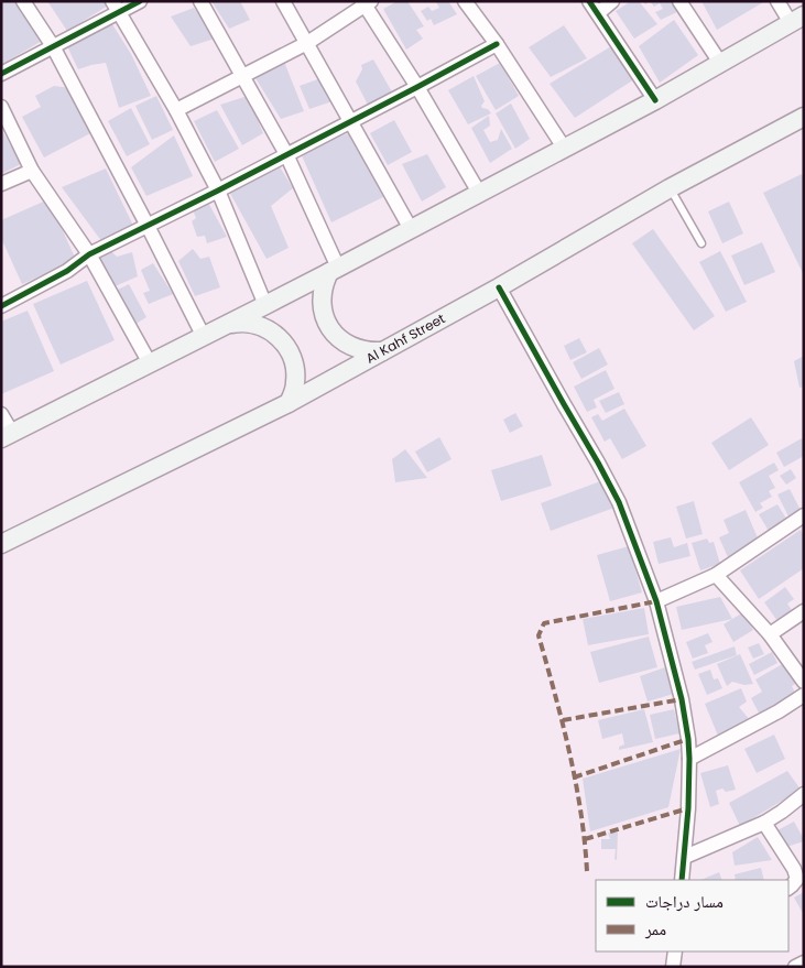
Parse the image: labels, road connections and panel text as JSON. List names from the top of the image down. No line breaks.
{"streets":{"main road":["Al Kahf Street"]},"legend":["مسار دراجات","ممر"]}
